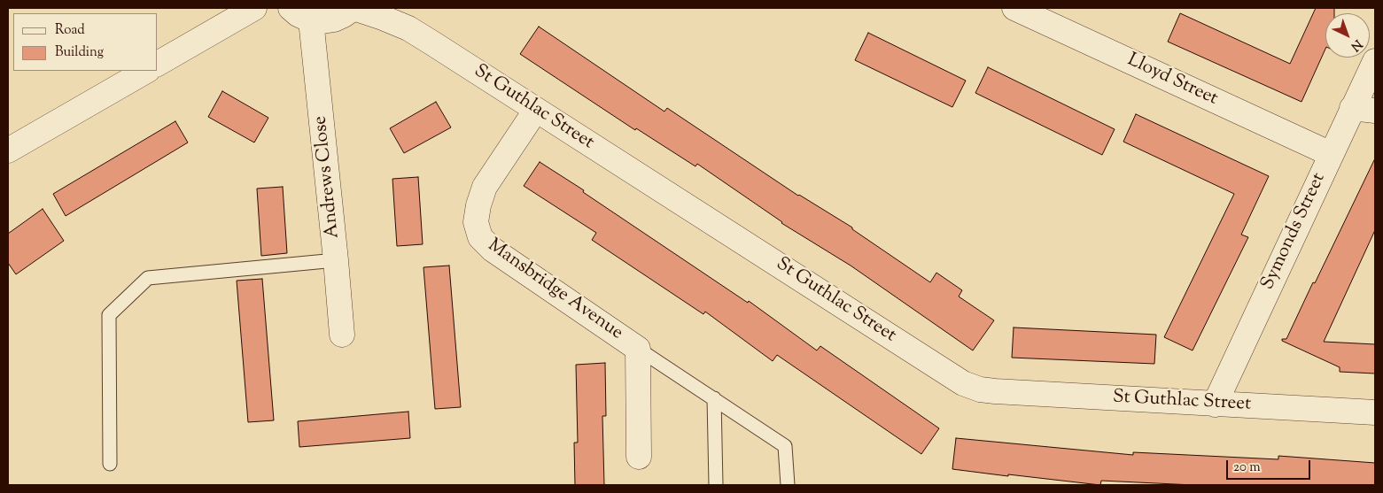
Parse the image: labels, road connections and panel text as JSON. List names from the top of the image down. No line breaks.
{"streets":{"street":["Lloyd Street","St Guthlac Street","Andrews Close","Symonds Street","Mansbridge Avenue"]},"crossings":[["Lloyd Street","Symonds Street"],["St Guthlac Street","Symonds Street"],["St Guthlac Street","Mansbridge Avenue"]],"legend":["Road","Building"],"scale_bar":"20 m","north":"bottom right"}
